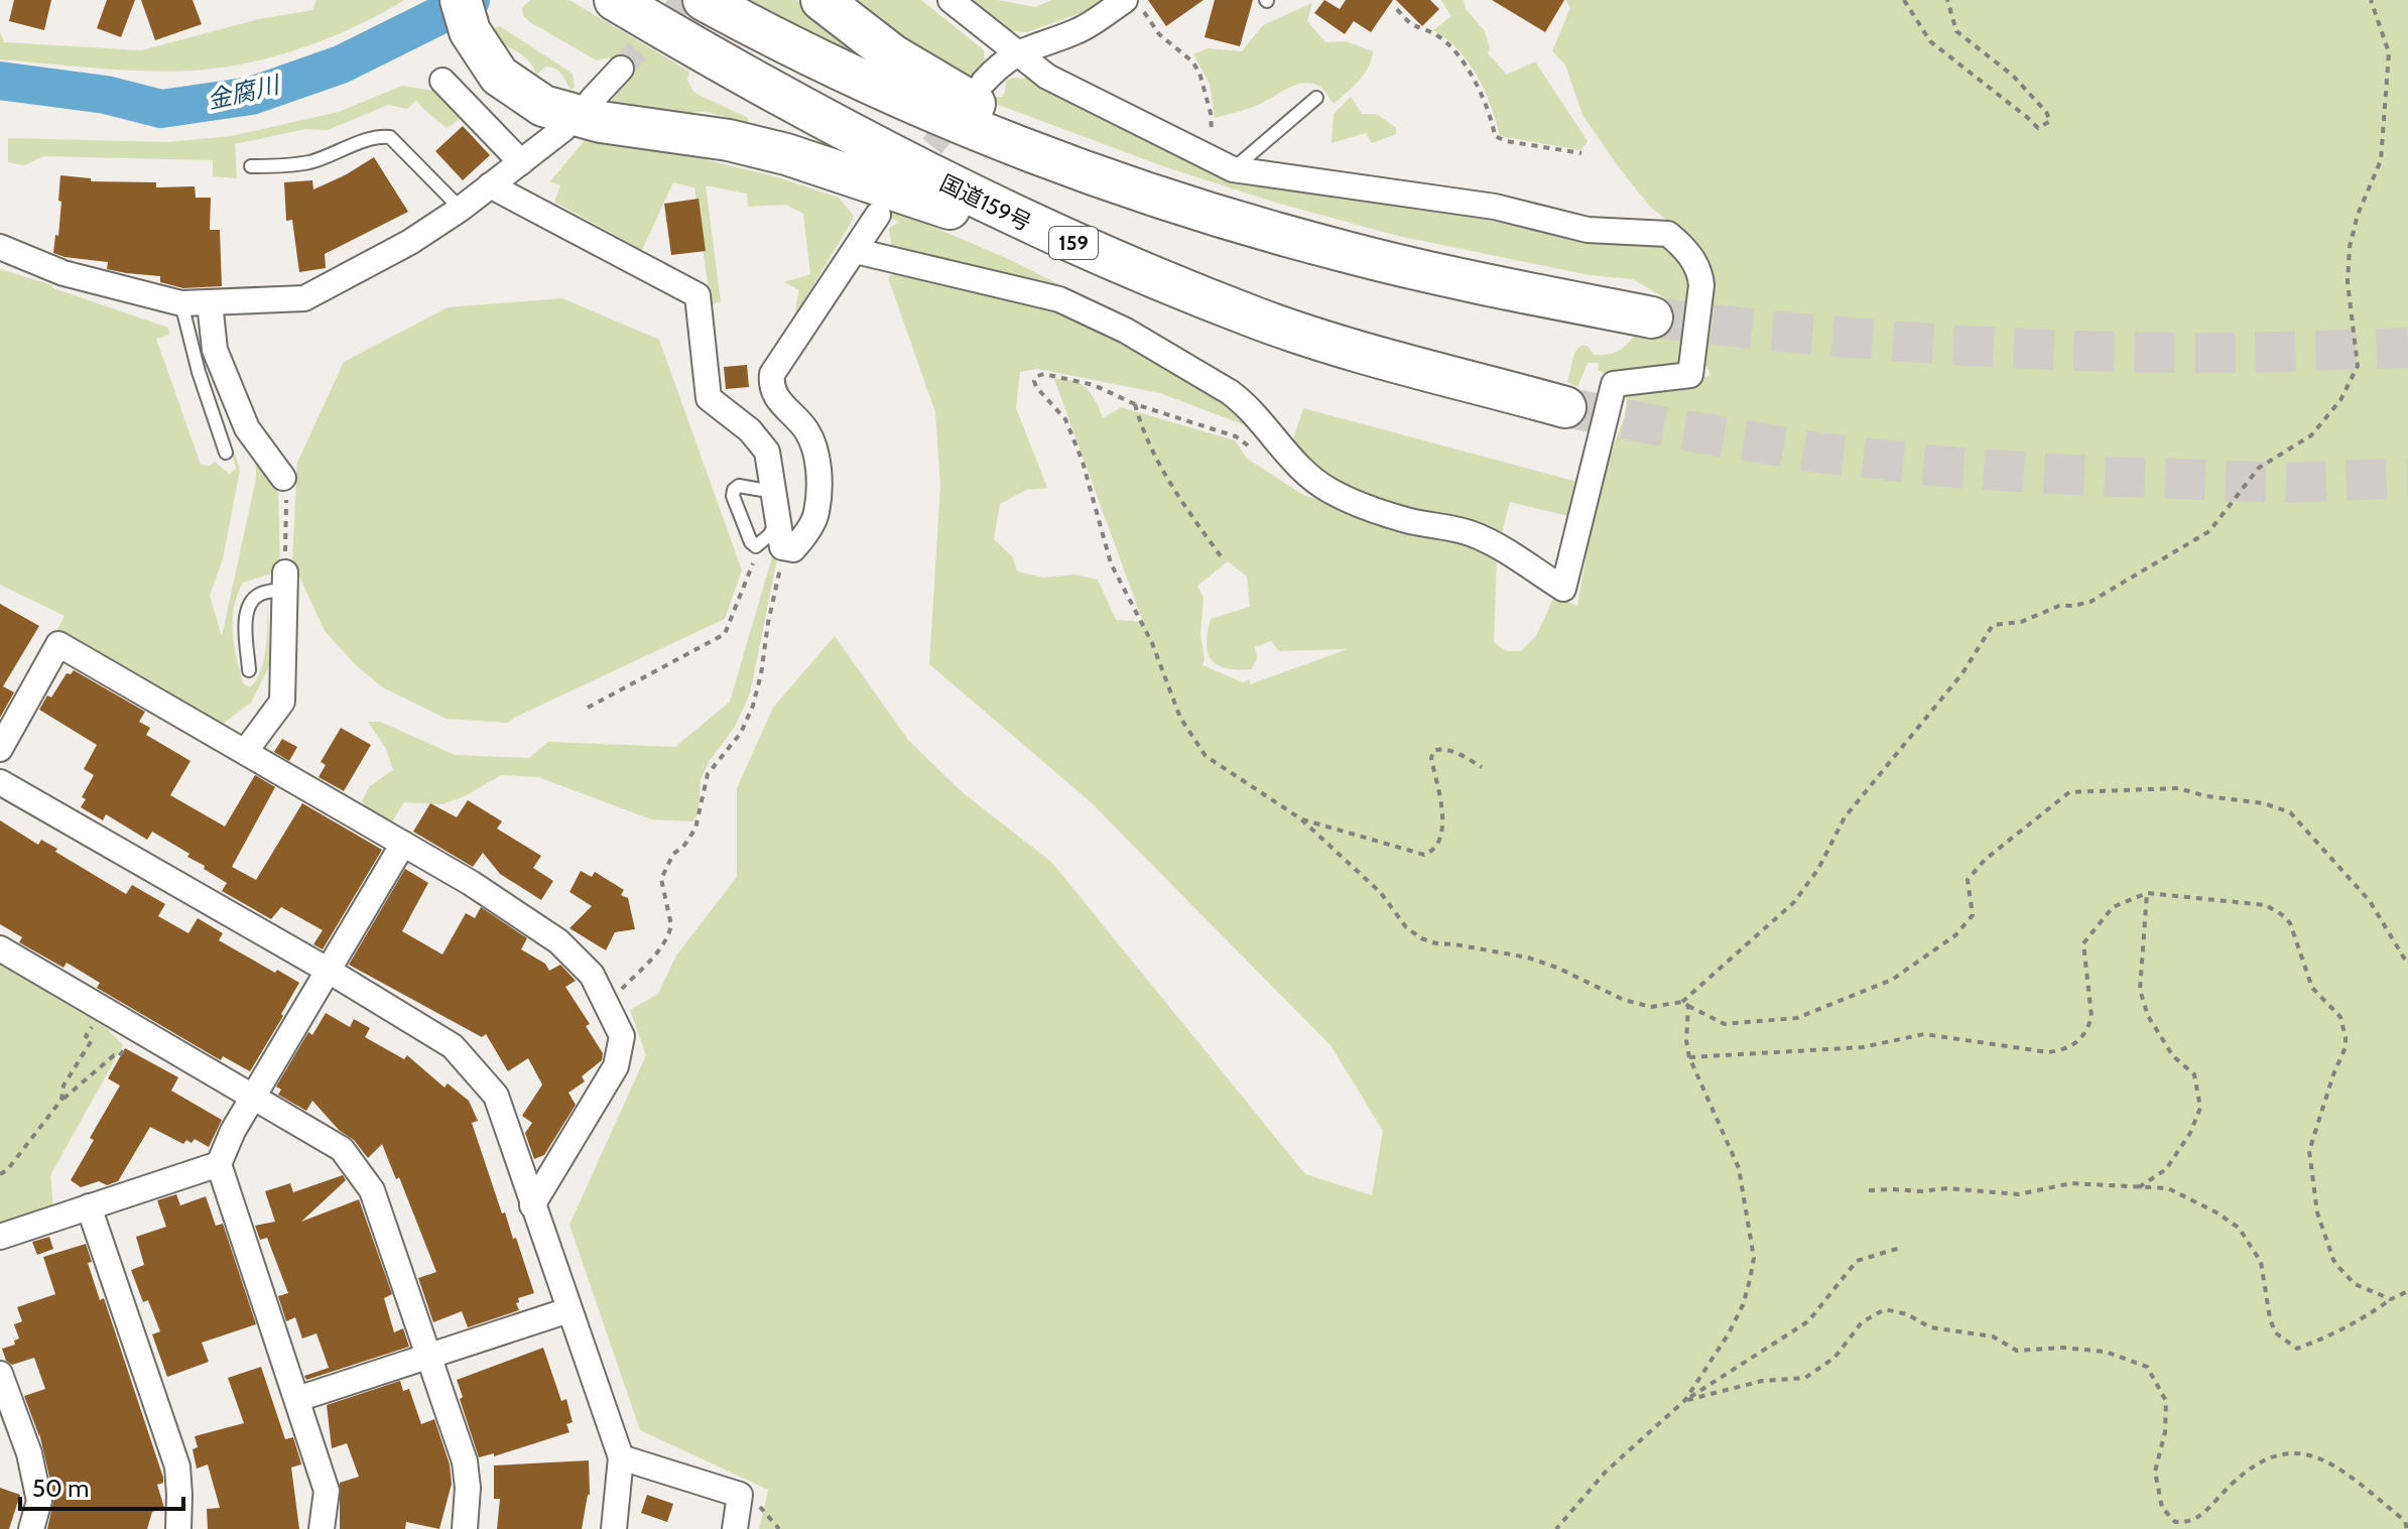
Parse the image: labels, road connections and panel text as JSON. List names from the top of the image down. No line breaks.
{"streets":{"highway":["国道159号","159"]},"crossings":[["国道159号","159"]],"water":["金腐川"],"scale_bar":"50 m"}
